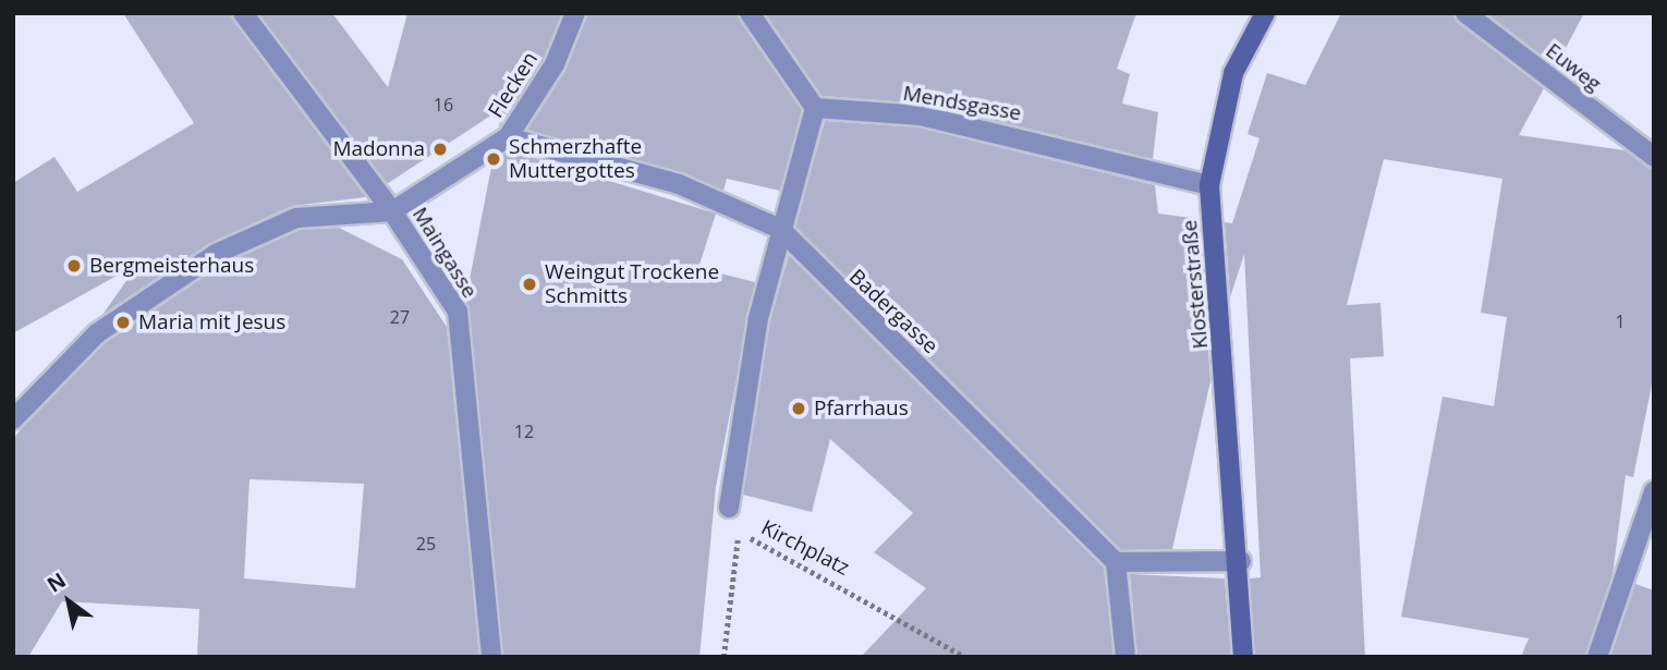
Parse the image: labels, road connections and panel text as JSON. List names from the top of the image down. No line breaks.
{"streets":{"street":["Euweg","Flecken","Mendsgasse","Maingasse","Klosterstraße","Badergasse"],"path":["Kirchplatz"]},"crossings":[["Flecken","Maingasse"],["Flecken","Badergasse"],["Mendsgasse","Klosterstraße"]],"places":["Madonna","Schmerzhafte Muttergottes","Bergmeisterhaus","Weingut Trockene Schmitts","Maria mit Jesus","Pfarrhaus"],"house_numbers":["16","27","1","12","25"],"north":"top left"}
